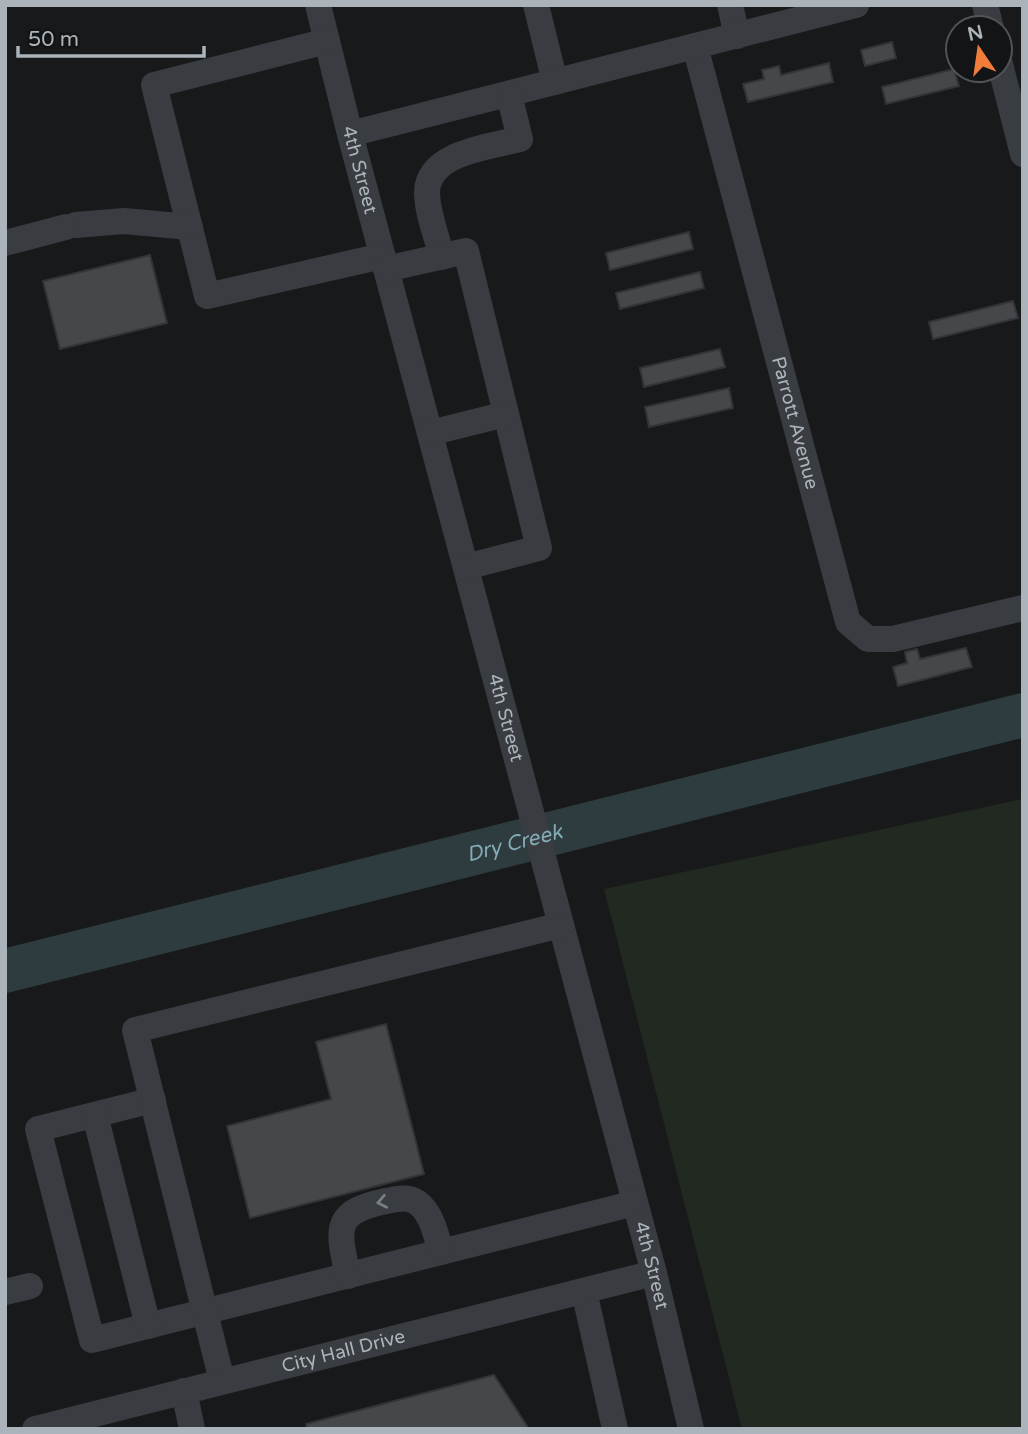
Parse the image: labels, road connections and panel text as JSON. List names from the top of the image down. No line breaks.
{"streets":{"street":["4th Street","Parrott Avenue","City Hall Drive"]},"crossings":[["4th Street","City Hall Drive"]],"water":["Dry Creek"],"scale_bar":"50 m","north":"top"}
